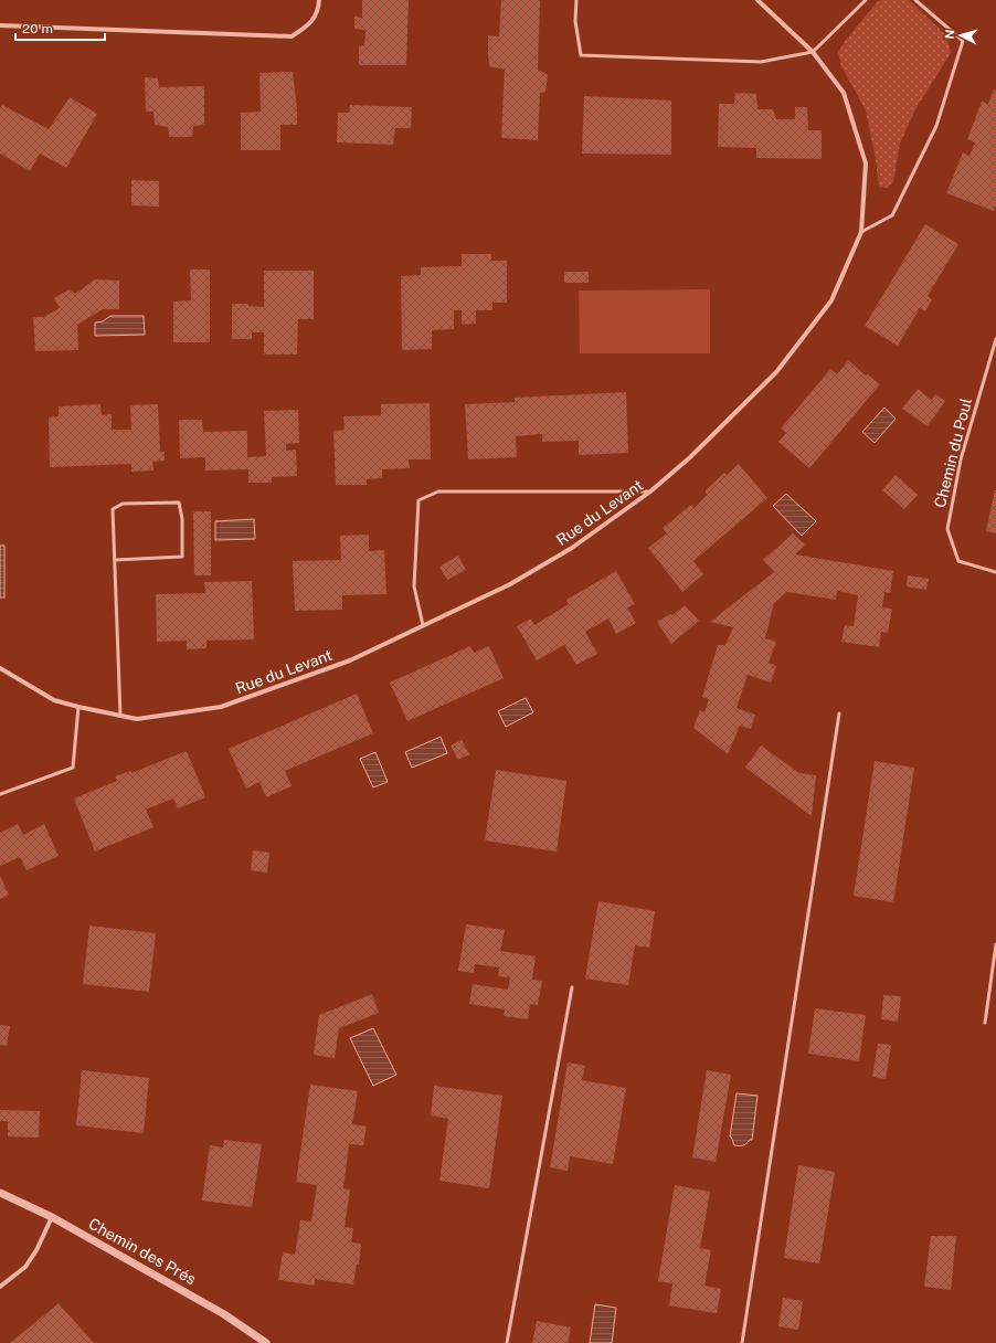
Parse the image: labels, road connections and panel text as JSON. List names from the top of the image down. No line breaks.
{"streets":{"street":["Rue du Levant","Chemin des Prés"],"lane":["Chemin du Poul"]},"scale_bar":"20 m","north":"left"}
